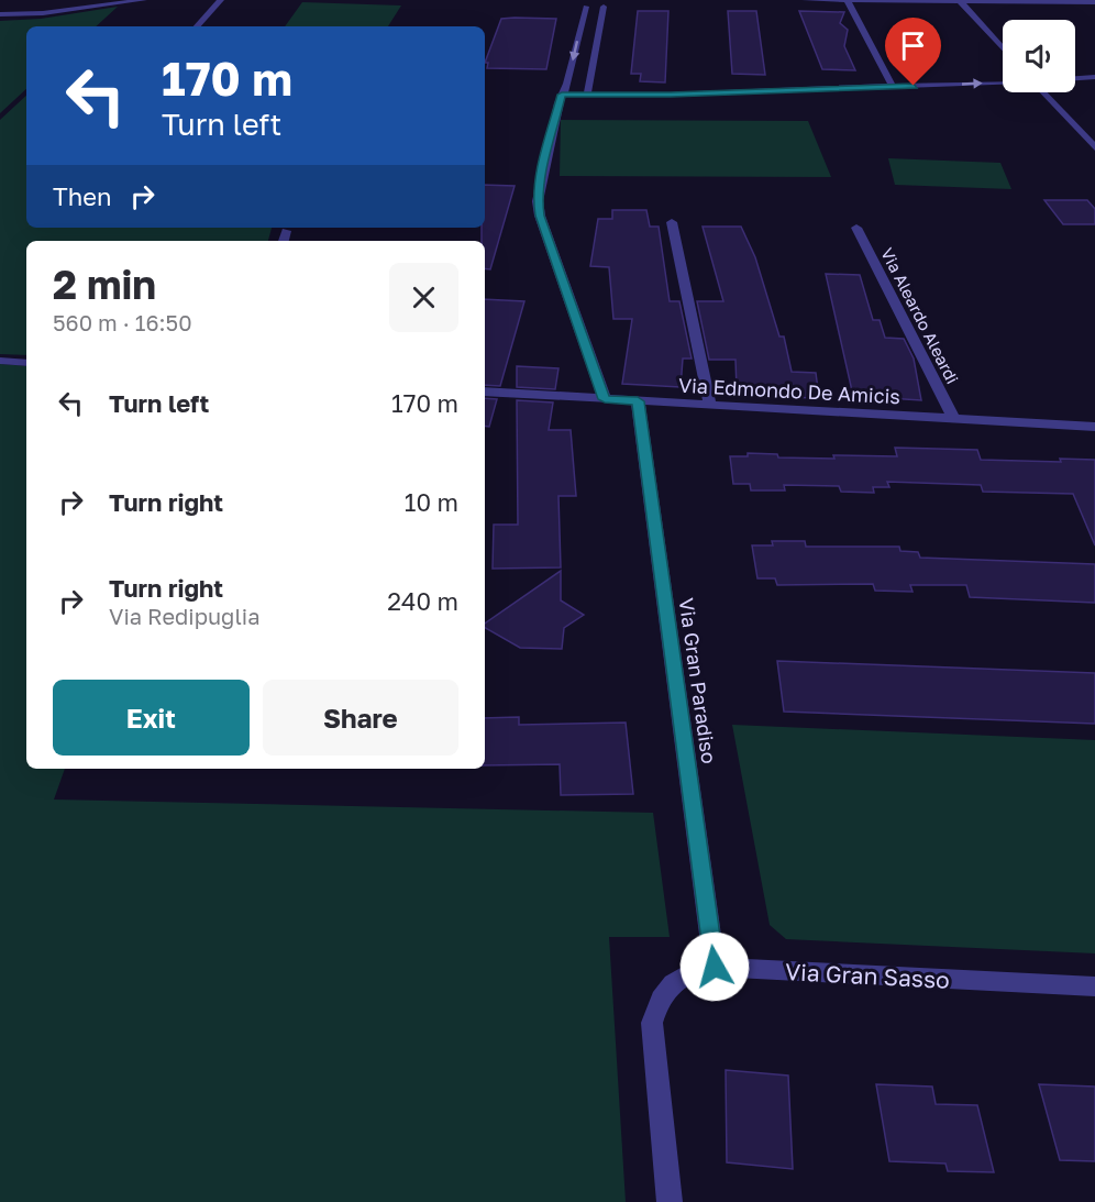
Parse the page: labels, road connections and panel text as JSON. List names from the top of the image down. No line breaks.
{"streets":{"street":["Via Aleardo Aleardi","Via Edmondo De Amicis","Via Gran Paradiso","Via Gran Sasso"]},"crossings":[["Via Aleardo Aleardi","Via Edmondo De Amicis"],["Via Edmondo De Amicis","Via Gran Paradiso"],["Via Gran Paradiso","Via Gran Sasso"]],"page":{"turn":["170 m","Turn left"],"then":"Then","heading":["2 min","560 m · 16:50"],"list":[{"name":"Turn left","value":"170 m"},{"name":"Turn right","value":"10 m"},{"name":"Turn right","note":"Via Redipuglia","value":"240 m"}],"buttons":["Exit","Share"]}}
